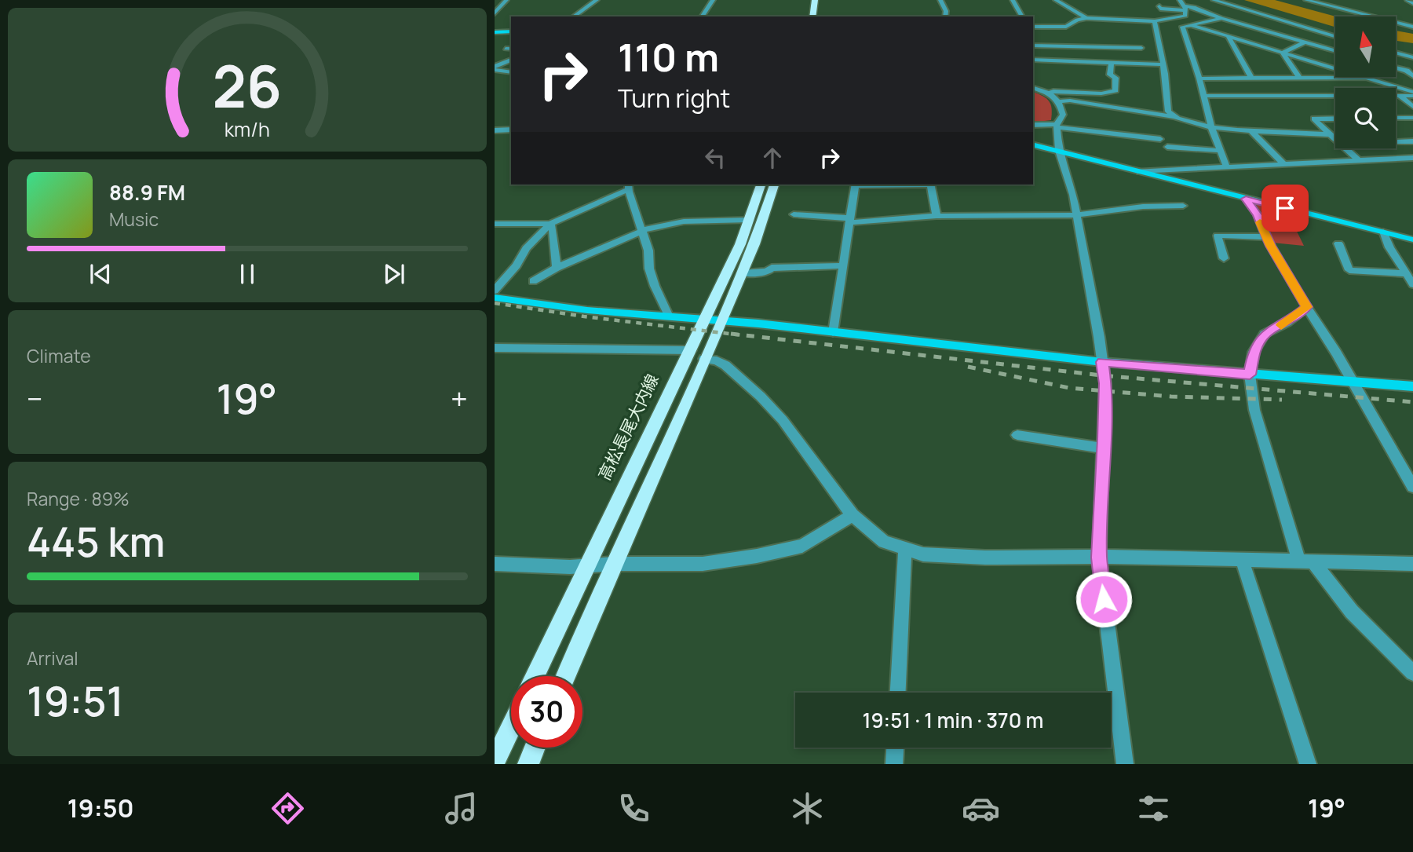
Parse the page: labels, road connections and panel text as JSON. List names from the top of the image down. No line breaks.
{"streets":{"main road":["高松長尾大内線"]},"north":"top","page":{"turn":["110 m","Turn right"],"song":["88.9 FM","Music"],"tile":["Climate",["Range · 89%","445 km"],["Arrival","19:51"]],"heat":["−","19°","+"],"limit":"30","trip":"19:51 · 1 min · 370 m","tabs":["19:50","19°"],"gauge":["26","km/h"]}}
